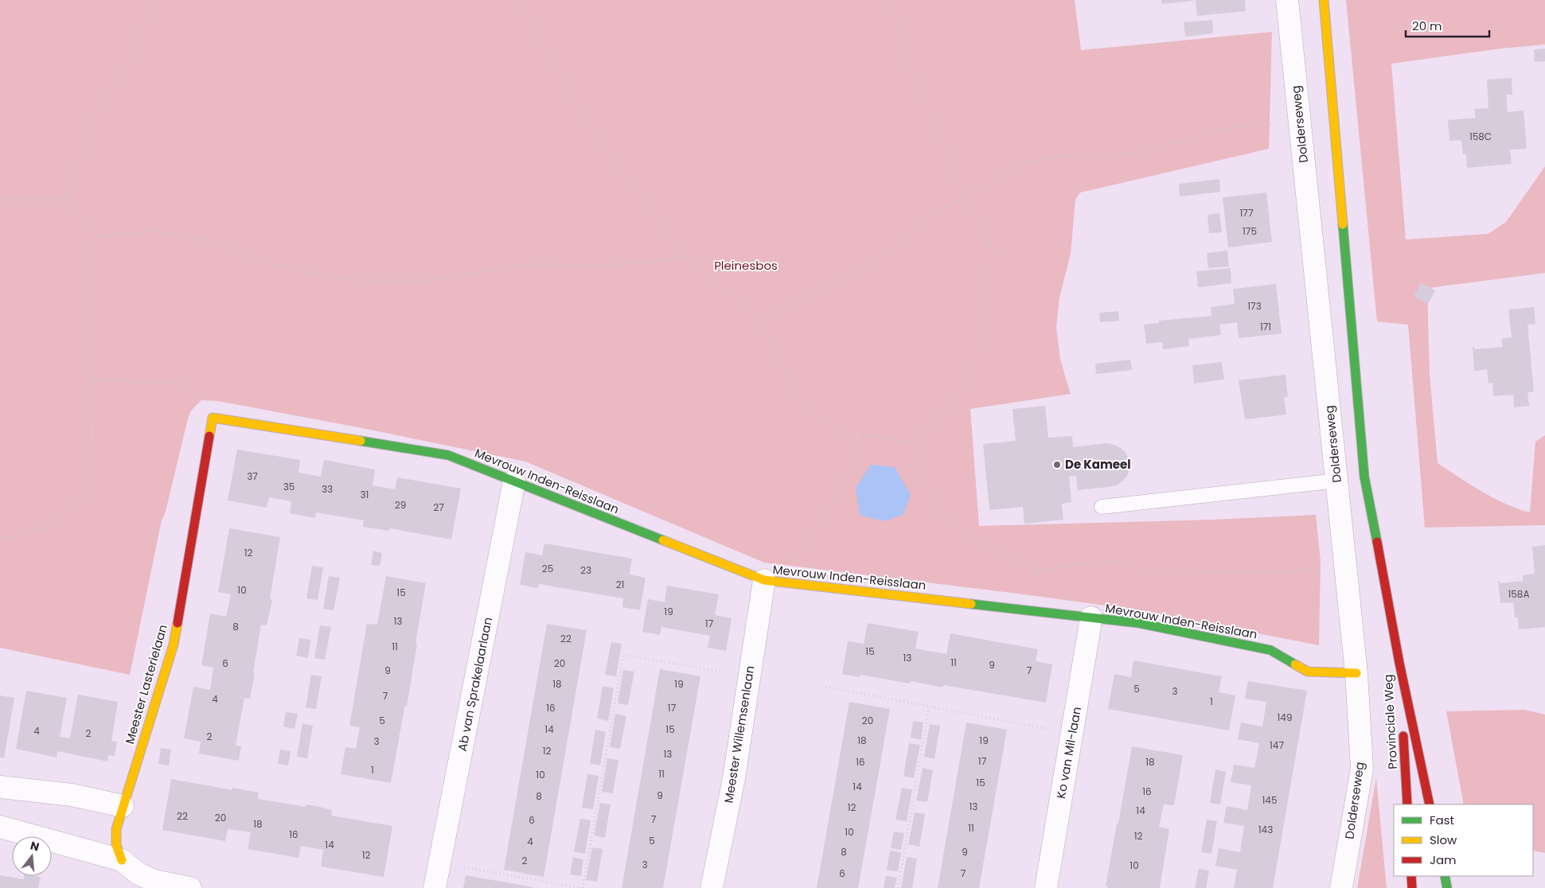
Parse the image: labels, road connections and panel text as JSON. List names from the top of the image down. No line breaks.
{"streets":{"street":["Dolderseweg","Mevrouw Inden-Reisslaan","Meester Lasterielaan","Ab van Sprakelaarlaan","Provinciale Weg","Meester Willemsenlaan","Ko van Mil-laan"]},"crossings":[["Dolderseweg","Mevrouw Inden-Reisslaan"],["Mevrouw Inden-Reisslaan","Meester Lasterielaan"],["Mevrouw Inden-Reisslaan","Ab van Sprakelaarlaan"],["Mevrouw Inden-Reisslaan","Meester Willemsenlaan"],["Mevrouw Inden-Reisslaan","Ko van Mil-laan"]],"parks":["Pleinesbos"],"places":["De Kameel"],"house_numbers":["158C","177","175","173","171","37","35","33","31","29","27","12","25","23","21","10","15","158A","19","13","17","8","22","11","15","13","11","6","20","9","9","7","18","19","5","3","7","4","1","16","17","149","5","20","14","15","4","2","2","18","19","3","147","12","13","17","16","18","1","11","10","15","14","16","9","8","145","13","12","14","22","20","7","6","18","11","143","10","16","12","5","4","14","8","9","12","2","3","10","6","7"],"legend":["Fast","Slow","Jam"],"scale_bar":"20 m","north":"top"}
